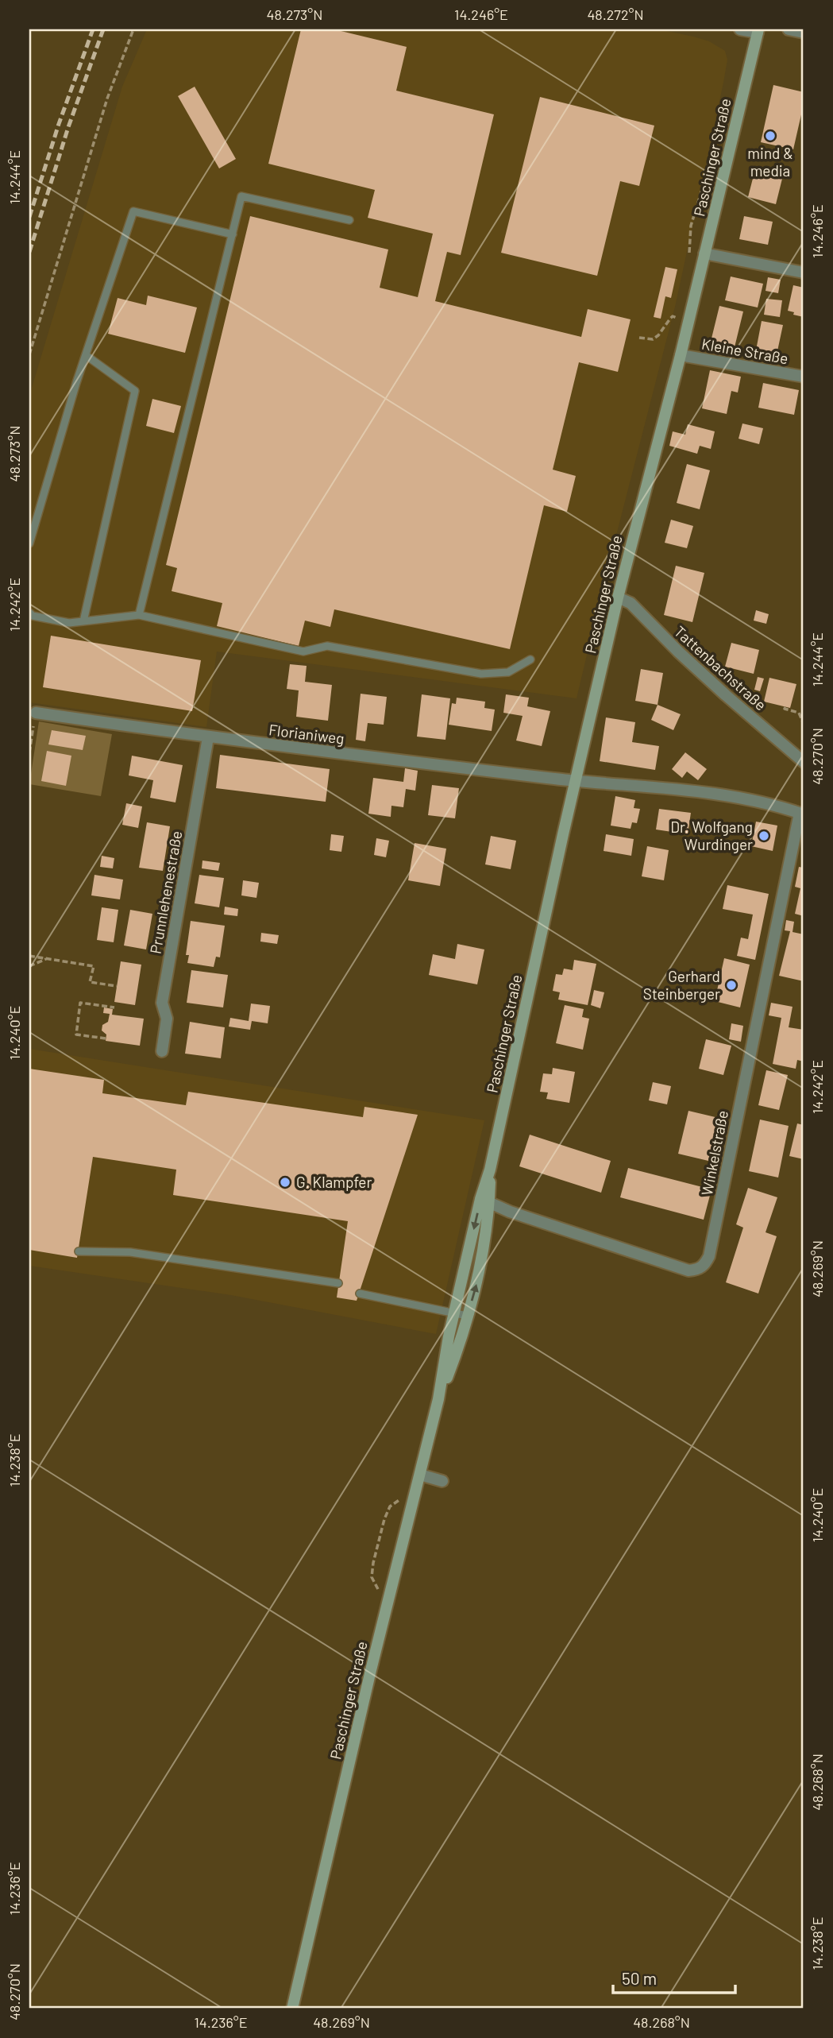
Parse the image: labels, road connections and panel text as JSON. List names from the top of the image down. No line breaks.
{"streets":{"street":["Paschinger Straße","Kleine Straße","Tattenbachstraße","Florianiweg","Prunnlehenestraße","Winkelstraße"]},"crossings":[["Paschinger Straße","Kleine Straße"],["Paschinger Straße","Tattenbachstraße"],["Paschinger Straße","Florianiweg"],["Paschinger Straße","Winkelstraße"],["Florianiweg","Prunnlehenestraße"],["Florianiweg","Winkelstraße"]],"places":["mind & media","Dr. Wolfgang Wurdinger","Gerhard Steinberger","G. Klampfer"],"scale_bar":"50 m","coordinates":["48.273°N","14.246°E","48.272°N","14.244°E","14.242°E","48.270°N","14.240°E","48.269°N","14.238°E","48.268°N","14.236°E"]}
